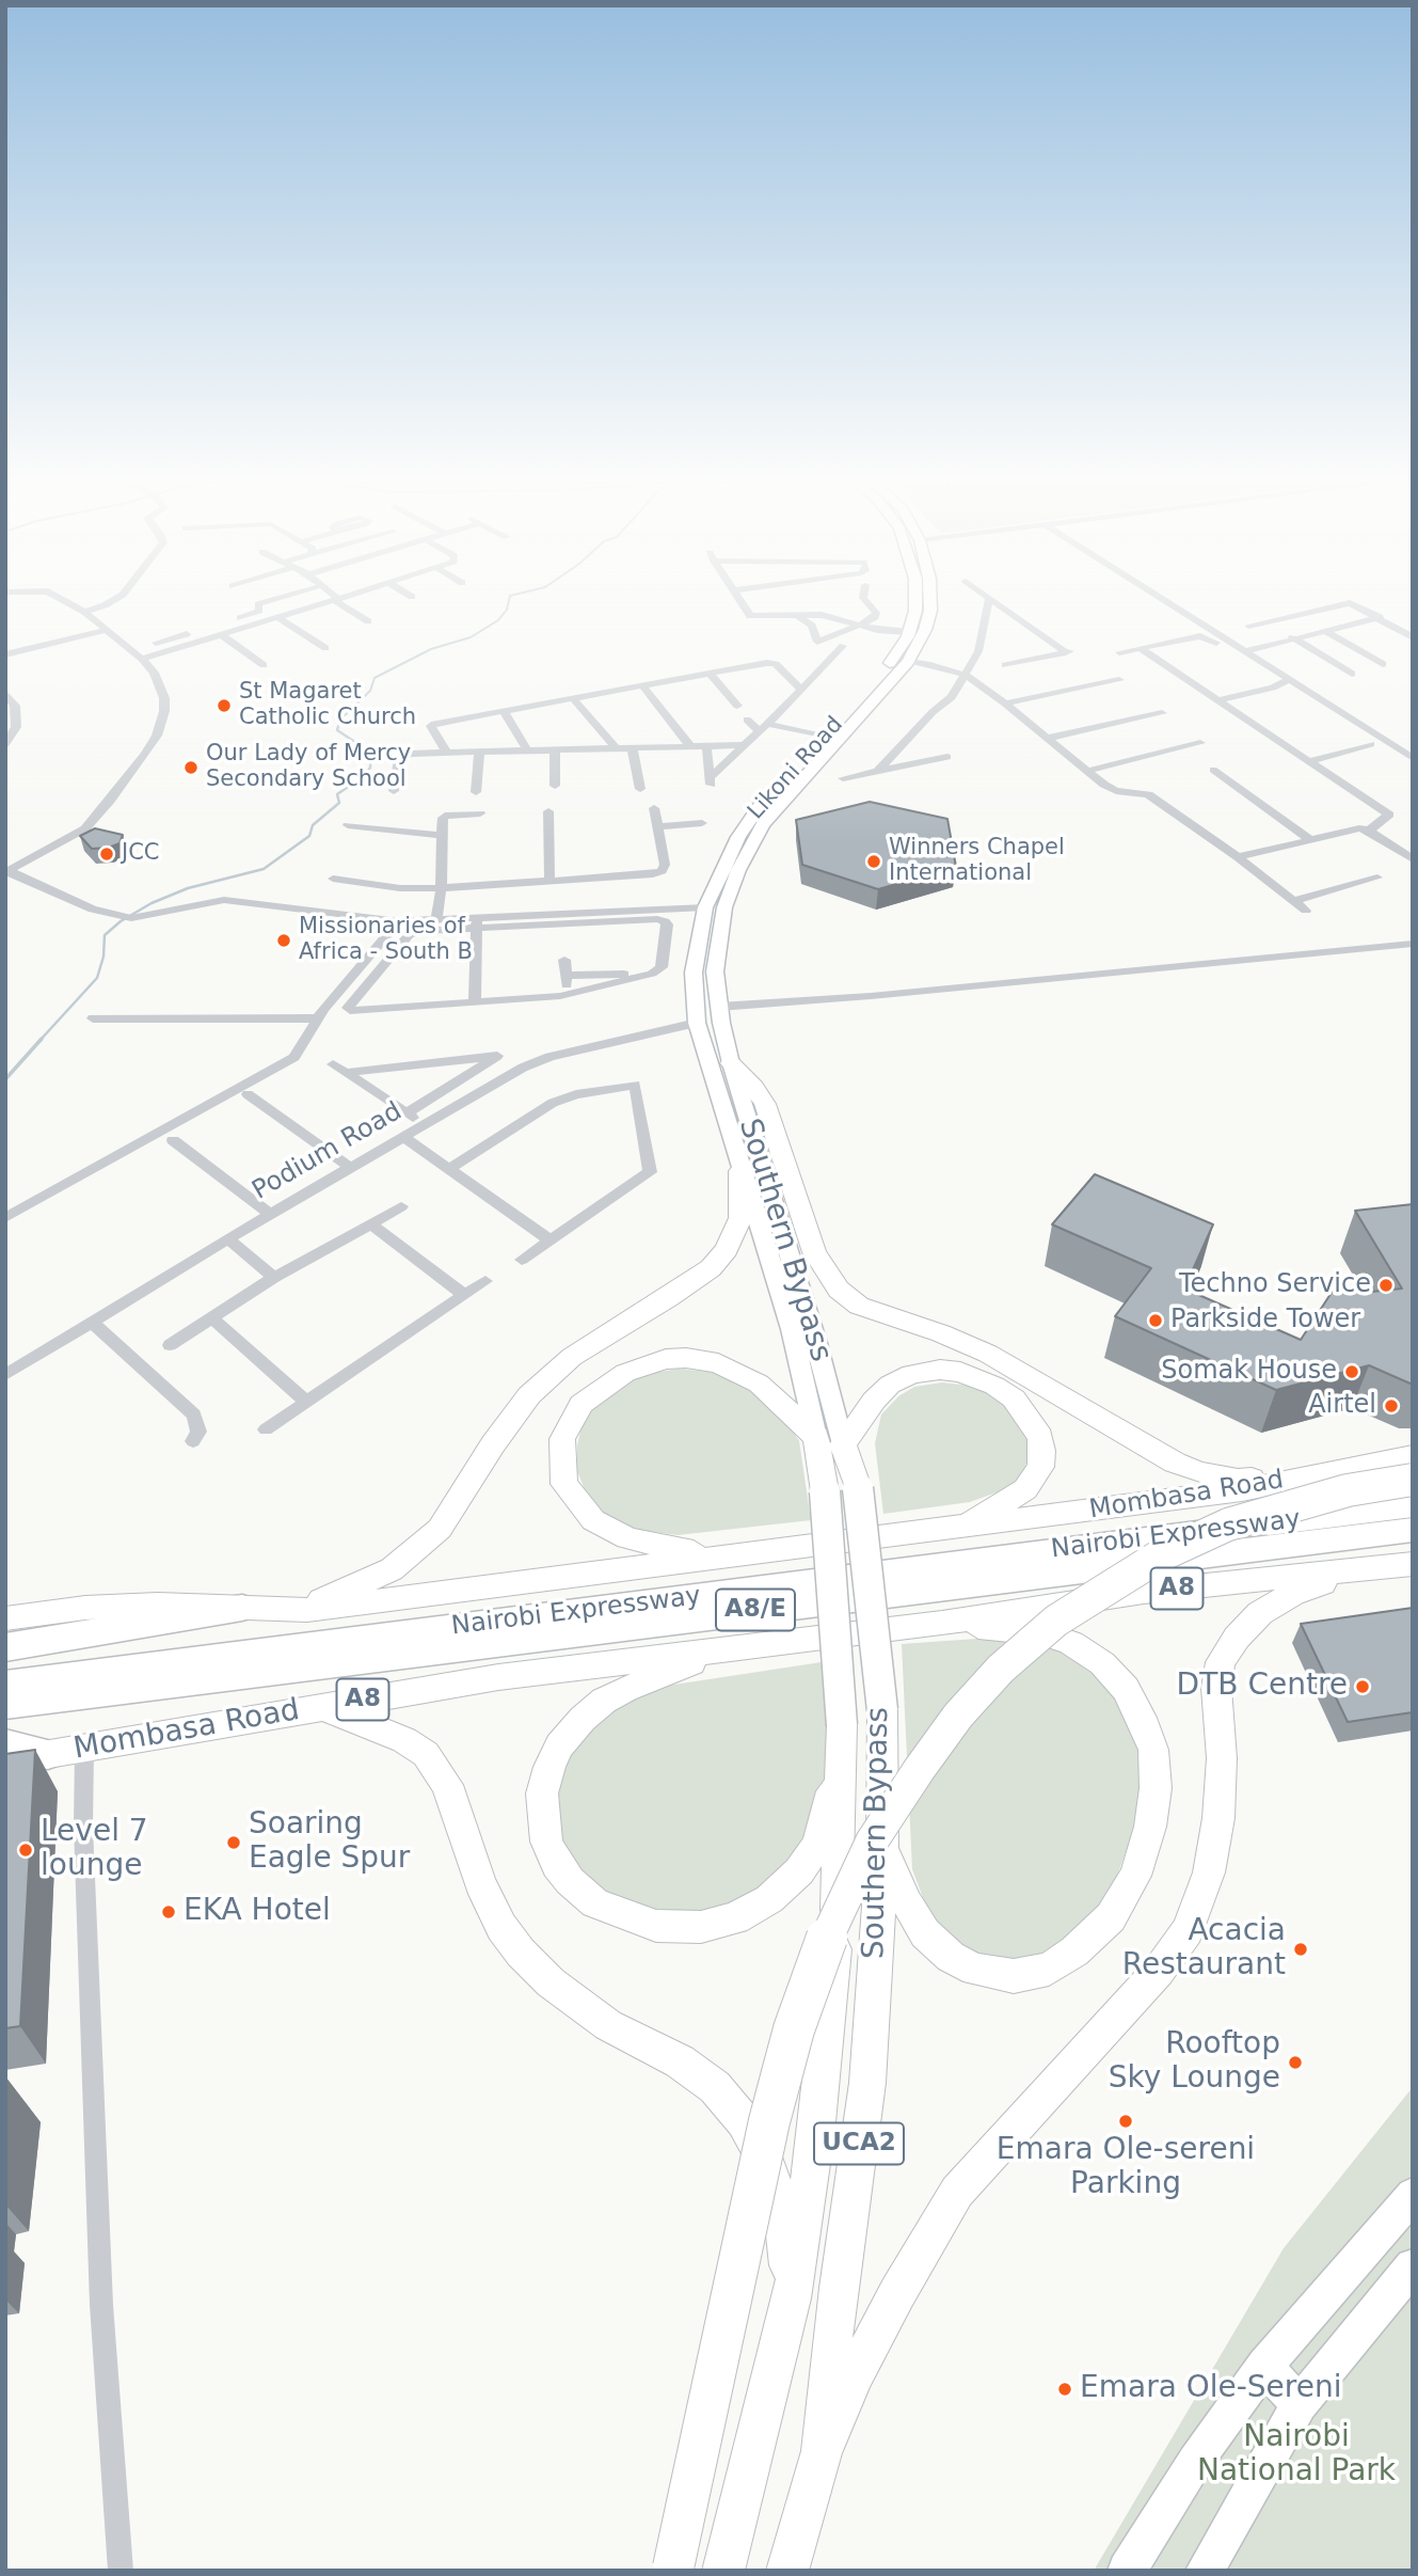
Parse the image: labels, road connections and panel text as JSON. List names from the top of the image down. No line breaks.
{"streets":{"highway":["Southern Bypass","Mombasa Road","Nairobi Expressway","A8","A8/E","UCA2"],"main road":["Likoni Road"],"street":["Podium Road"]},"crossings":[["Likoni Road","Podium Road"],["Likoni Road","Southern Bypass"],["Mombasa Road","A8"]],"parks":["Nairobi National Park"],"places":["St Magaret Catholic Church","Our Lady of Mercy Secondary School","JCC","Winners Chapel International","Missionaries of Africa - South B","Techno Service","Parkside Tower","Somak House","Airtel","DTB Centre","Soaring Eagle Spur","Level 7 lounge","EKA Hotel","Acacia Restaurant","Rooftop Sky Lounge","Emara Ole-sereni Parking","Emara Ole-Sereni"]}
